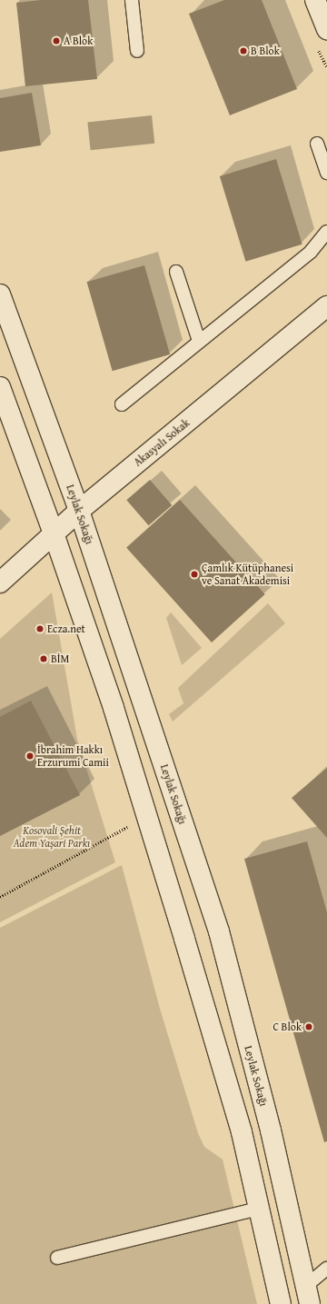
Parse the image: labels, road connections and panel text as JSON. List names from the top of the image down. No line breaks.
{"streets":{"street":["Akasyalı Sokak","Leylak Sokağı"]},"crossings":[["Akasyalı Sokak","Leylak Sokağı"]],"parks":["Kosovali Şehit Adem Yaşari Parkı"],"places":["A Blok","B Blok","Çamlık Kütüphanesi ve Sanat Akademisi","Ecza.net","BİM","İbrahim Hakkı Erzurumi Camii","C Blok"]}
